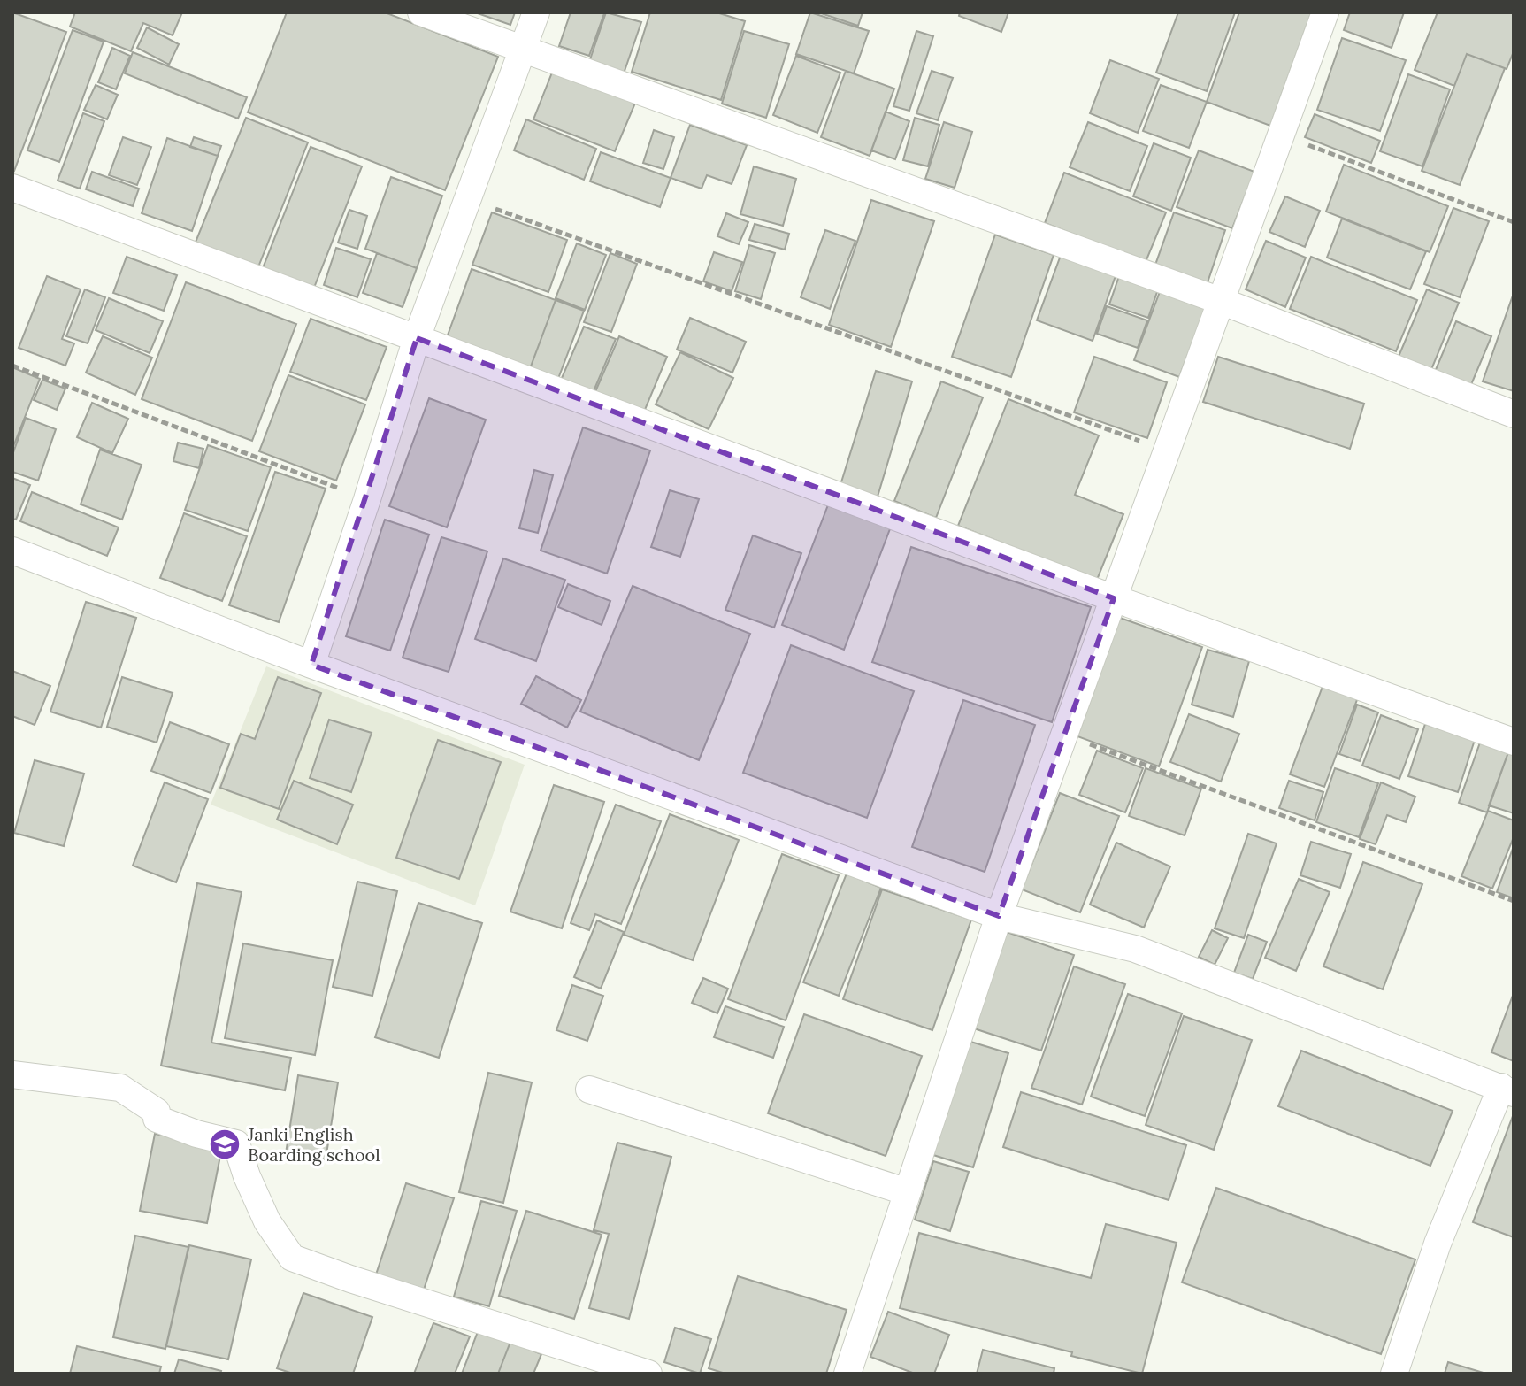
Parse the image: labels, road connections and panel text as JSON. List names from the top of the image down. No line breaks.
{"places":{"school or university":["Janki English Boarding school"]}}
